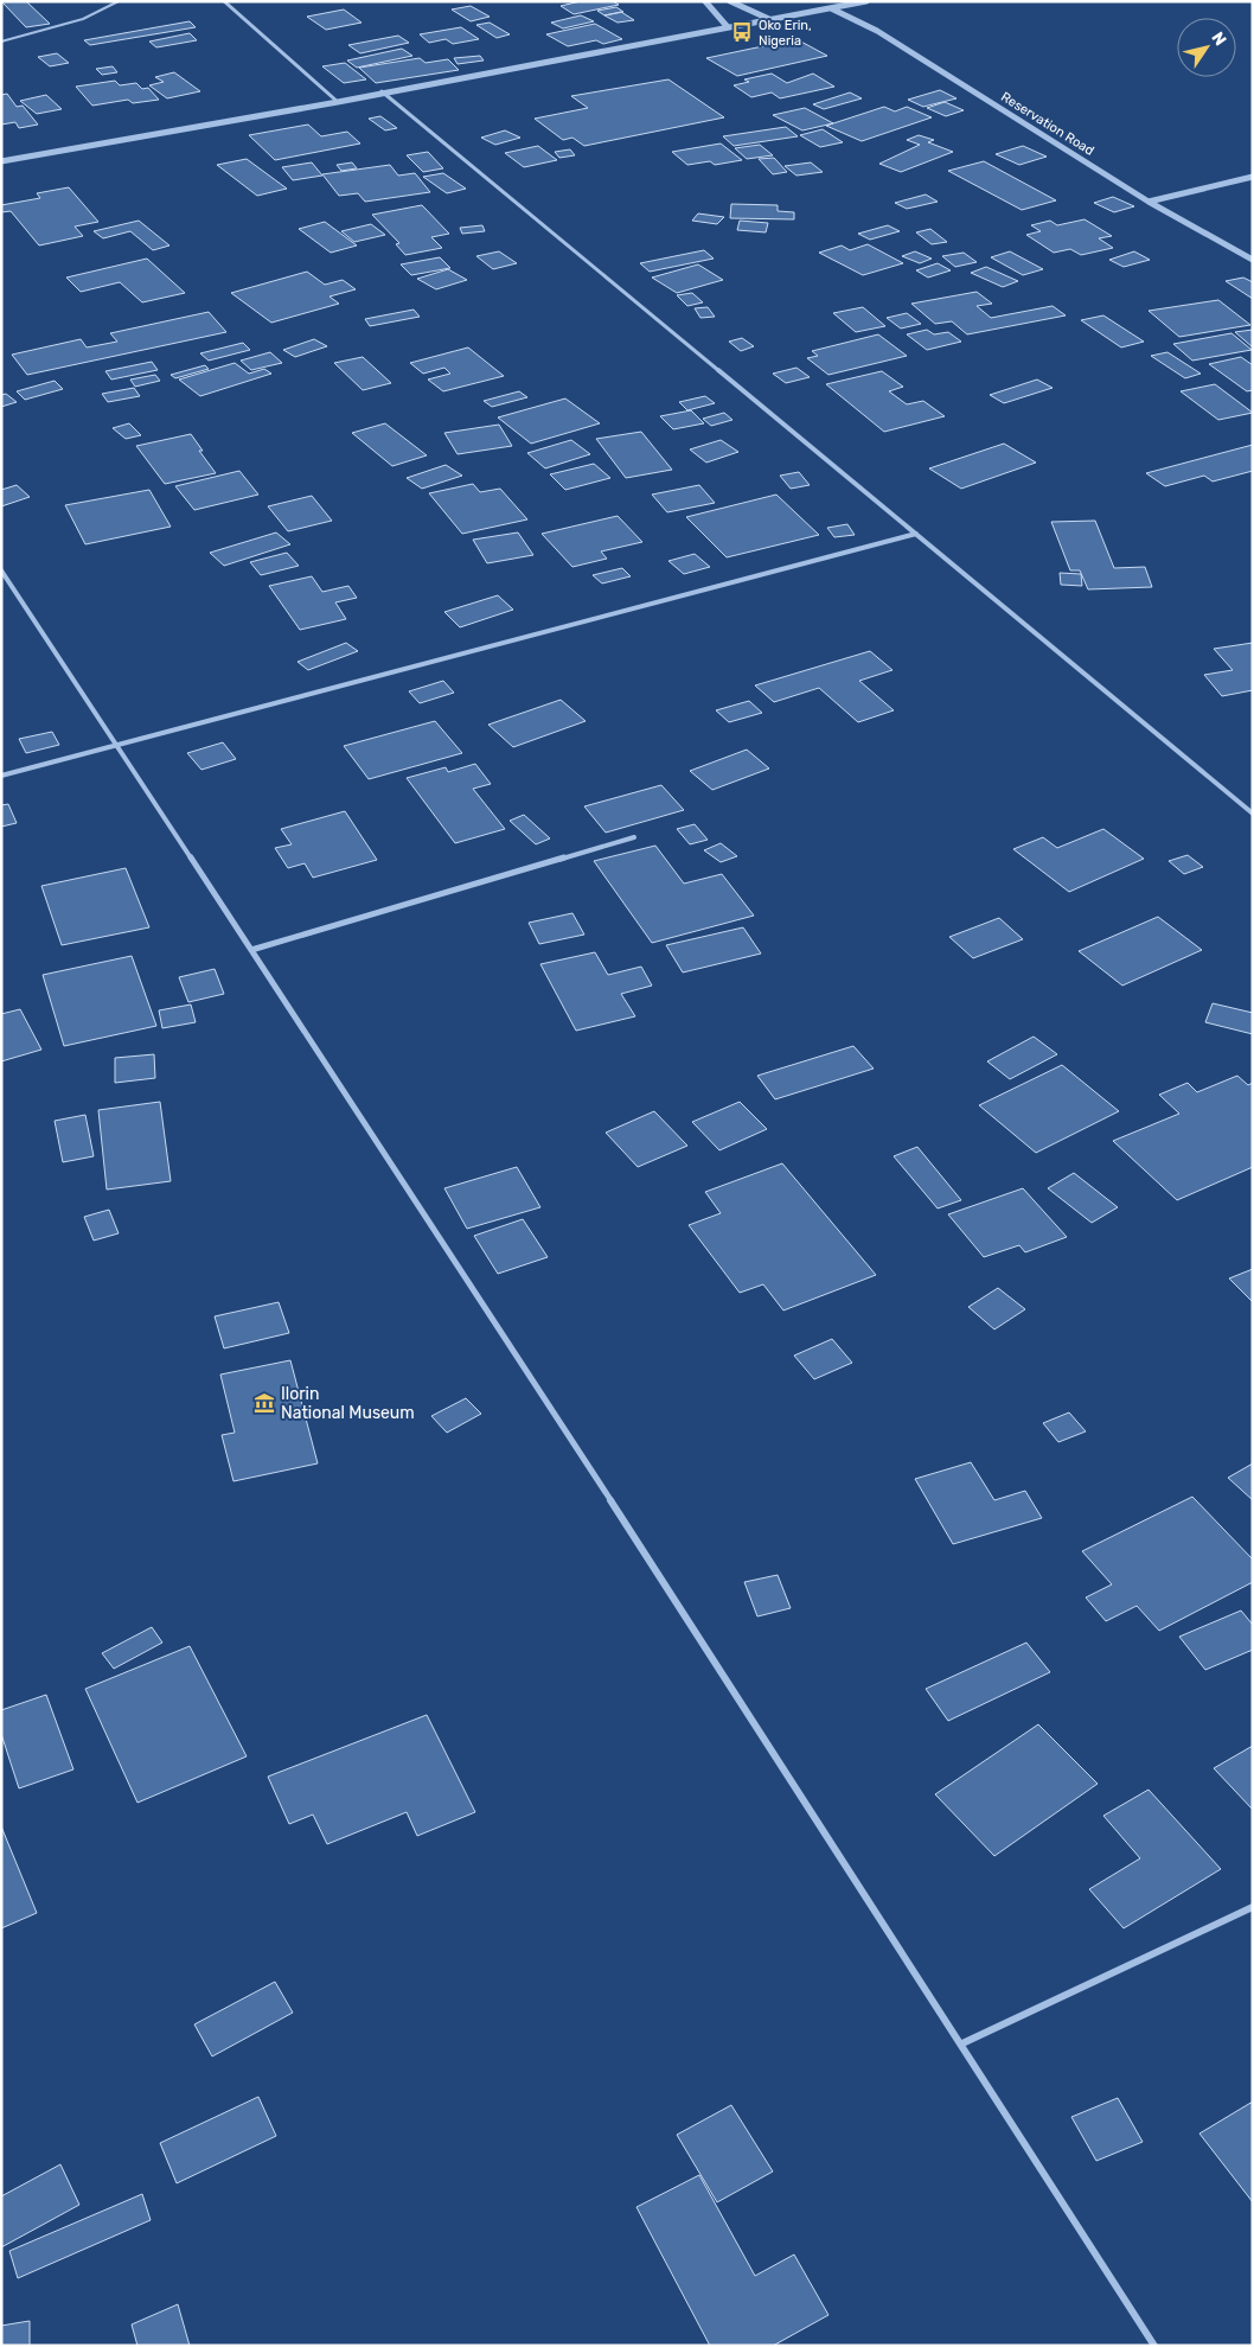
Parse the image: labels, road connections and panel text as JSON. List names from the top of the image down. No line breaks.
{"streets":{"street":["Reservation Road"]},"places":{"bus stop":["Oko Erin, Nigeria"],"museum":["Ilorin National Museum"]},"north":"top right"}
